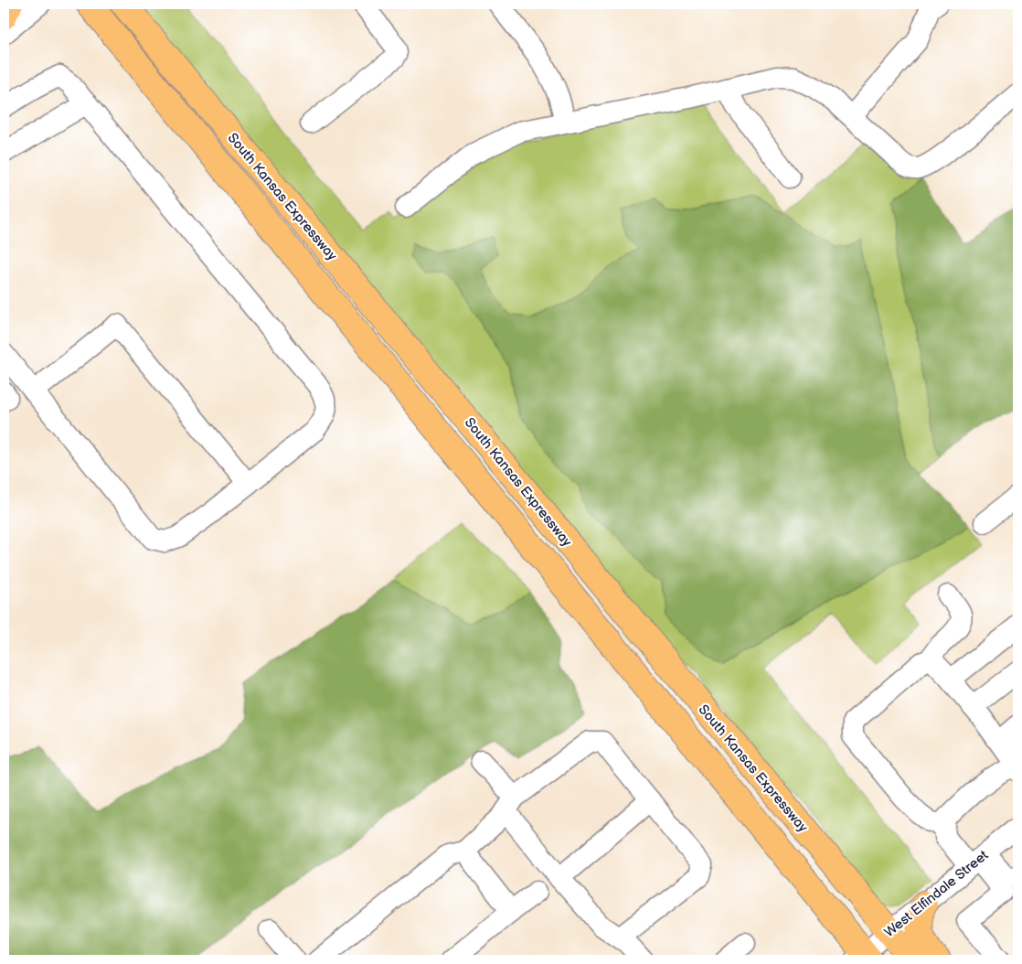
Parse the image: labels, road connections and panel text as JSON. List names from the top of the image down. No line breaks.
{"streets":{"main road":["South Kansas Expressway"],"street":["West Elfindale Street"]},"crossings":[["South Kansas Expressway","West Elfindale Street"]]}
